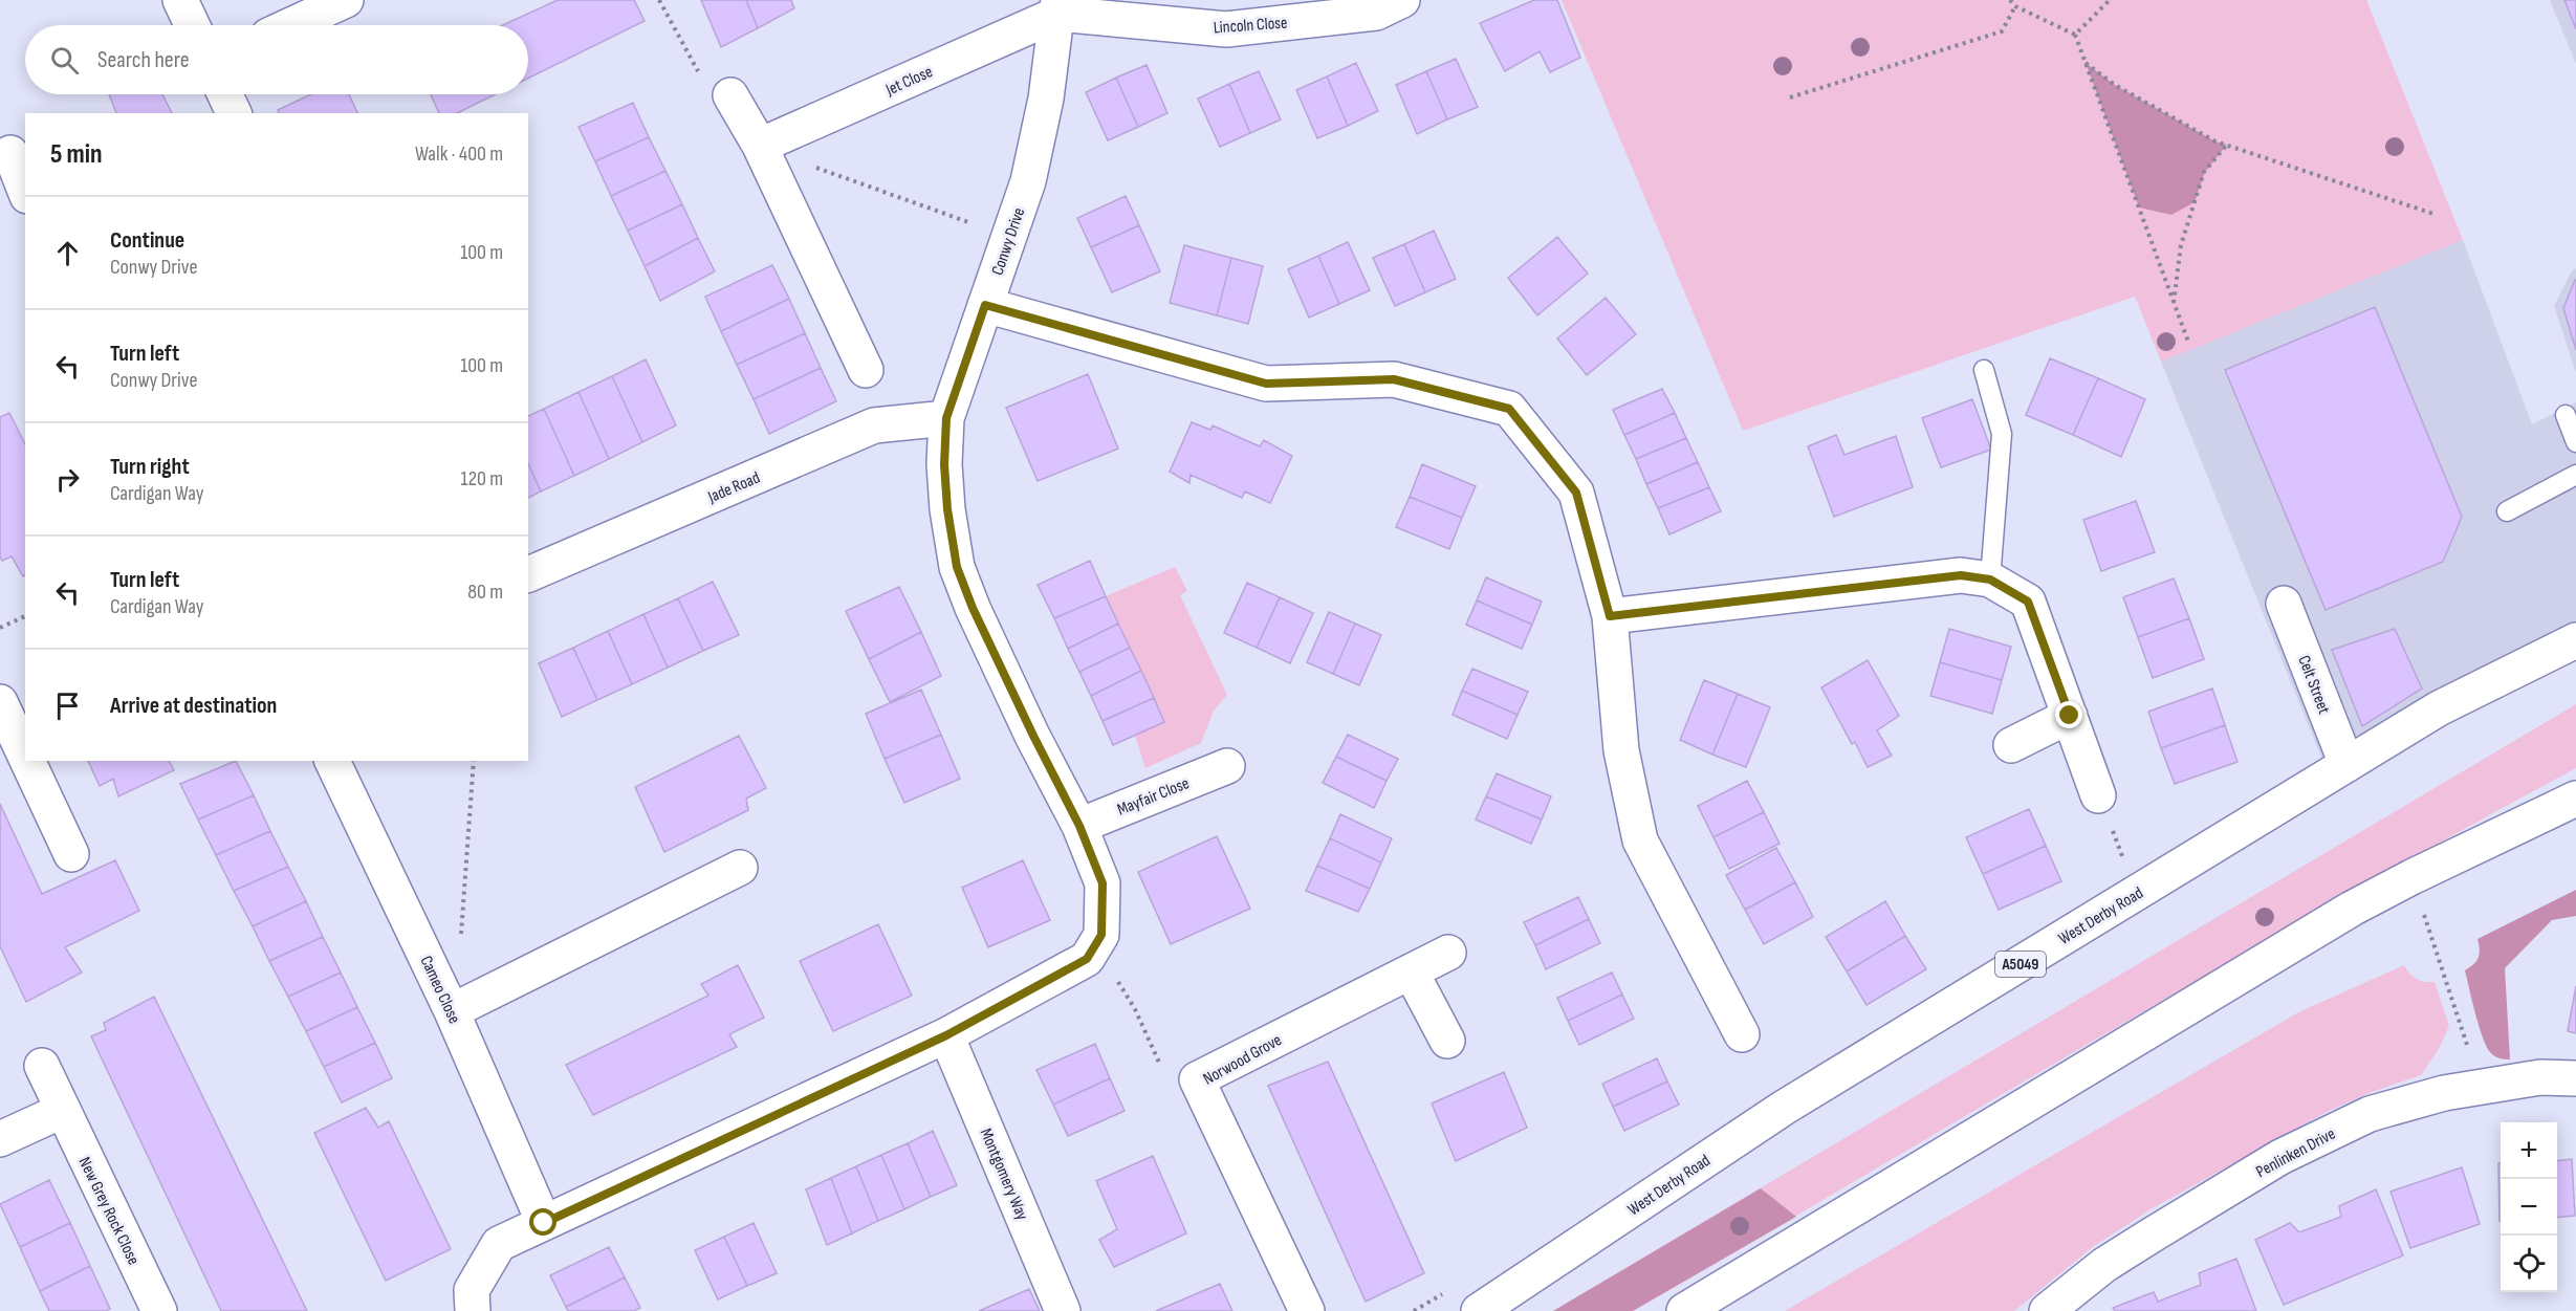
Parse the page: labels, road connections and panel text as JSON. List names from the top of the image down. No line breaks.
{"streets":{"main road":["Lincoln Close","Jet Close","Conwy Drive","Jade Road","Celt Street","Mayfair Close","West Derby Road","A5049","Cameo Close","Norwood Grove","Penlinken Drive","Montgomery Way","New Grey Rock Close"]},"crossings":[["Lincoln Close","Jet Close"],["Lincoln Close","Conwy Drive"],["Jet Close","Conwy Drive"],["Conwy Drive","Jade Road"],["Conwy Drive","Mayfair Close"],["Conwy Drive","Cameo Close"],["Conwy Drive","Montgomery Way"],["Celt Street","West Derby Road"]],"page":{"search":"Search here","heading":["5 min","Walk · 400 m"],"list":[["Continue","Conwy Drive","100 m"],["Turn left","Conwy Drive","100 m"],["Turn right","Cardigan Way","120 m"],["Turn left","Cardigan Way","80 m"],"Arrive at destination"],"map_buttons":["+","−"]}}
